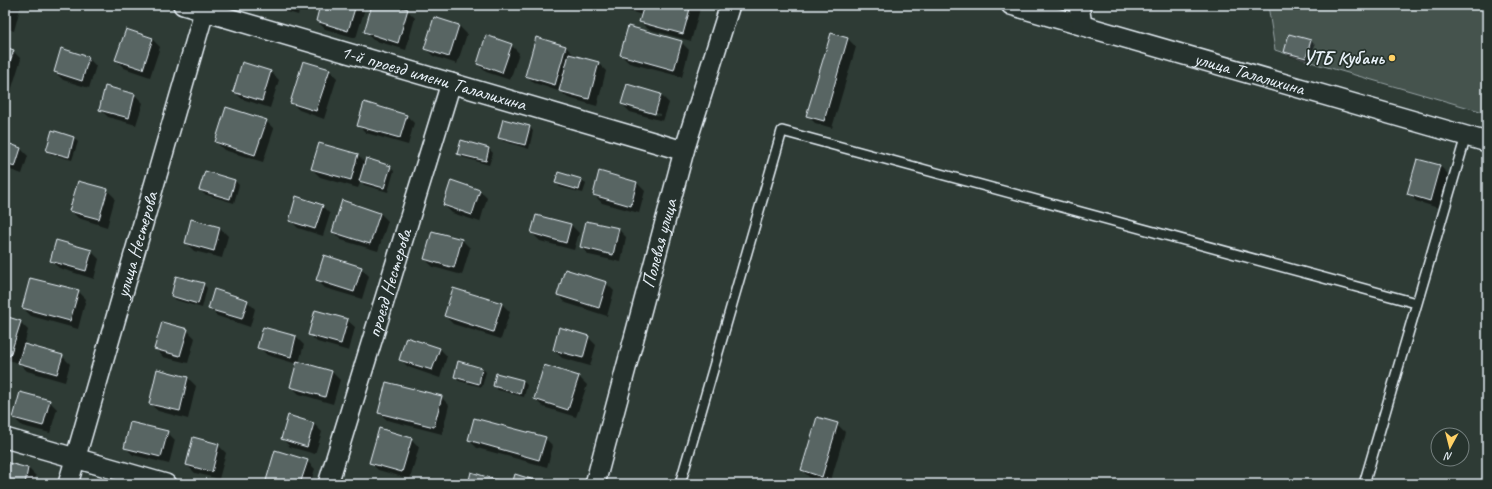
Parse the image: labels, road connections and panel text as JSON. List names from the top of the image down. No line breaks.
{"streets":{"street":["улица Талалихина","1-й проезд имени Талалихина","улица Нестерова","Полевая улица","проезд Нестерова"]},"crossings":[["1-й проезд имени Талалихина","улица Нестерова"],["1-й проезд имени Талалихина","Полевая улица"],["1-й проезд имени Талалихина","проезд Нестерова"]],"places":["УТБ Кубань"],"north":"bottom"}
